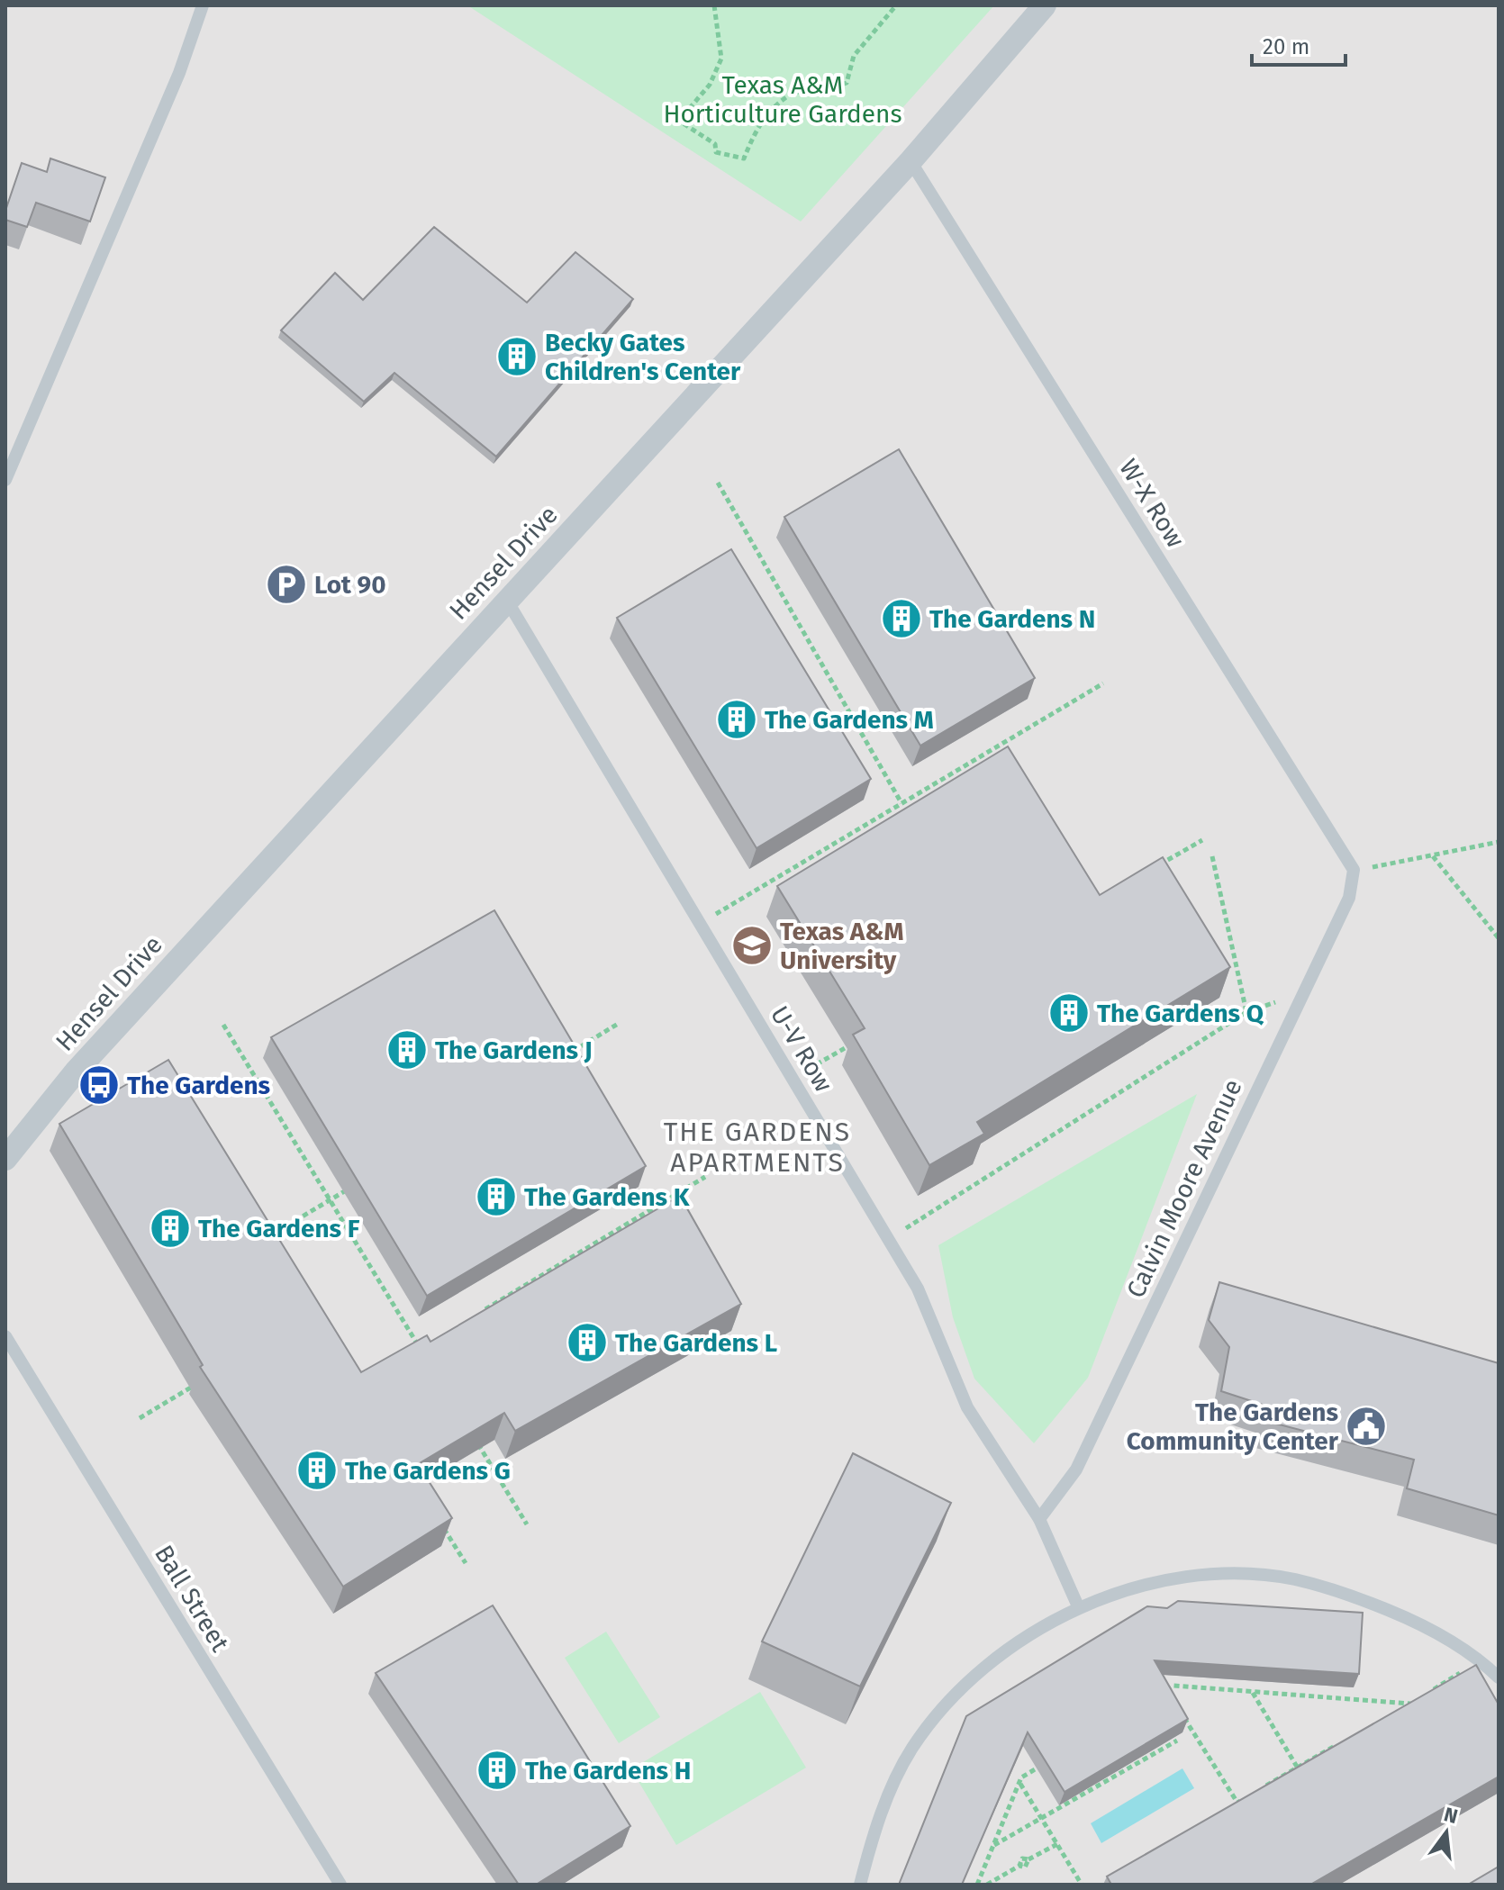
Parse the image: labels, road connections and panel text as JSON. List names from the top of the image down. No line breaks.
{"streets":{"street":["Hensel Drive"],"lane":["W-X Row","U-V Row","Calvin Moore Avenue","Ball Street"]},"crossings":[["W-X Row","Hensel Drive"],["W-X Row","Calvin Moore Avenue"],["Hensel Drive","U-V Row"],["U-V Row","Calvin Moore Avenue"]],"districts":["THE GARDENS APARTMENTS"],"parks":["Texas A&M Horticulture Gardens"],"places":{"building":["Becky Gates Children's Center","The Gardens N","The Gardens M","The Gardens Q","The Gardens J","The Gardens K","The Gardens F","The Gardens L","The Gardens G","The Gardens H"],"parking":["Lot 90"],"school or university":["Texas A&M University"],"bus stop":["The Gardens"],"public building":["The Gardens Community Center"]},"scale_bar":"20 m","north":"top"}
